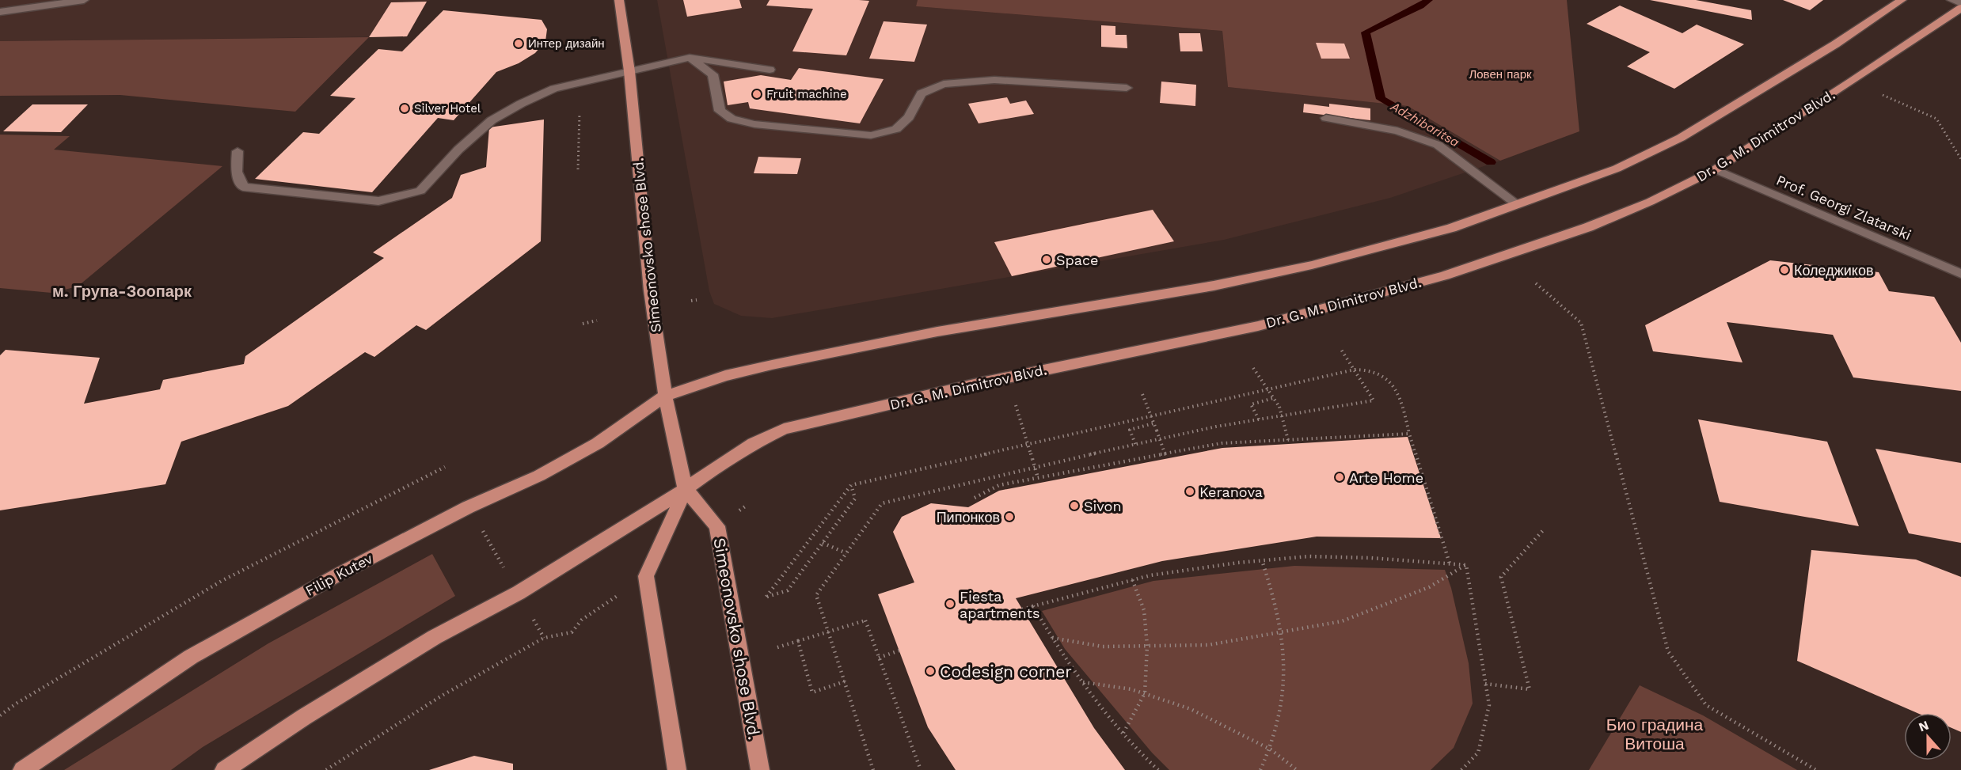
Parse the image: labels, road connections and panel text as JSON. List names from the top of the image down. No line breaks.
{"streets":{"main road":["Dr. G. M. Dimitrov Blvd.","Simeonovsko shose Blvd.","Filip Kutev"],"street":["Prof. Georgi Zlatarski"]},"crossings":[["Dr. G. M. Dimitrov Blvd.","Prof. Georgi Zlatarski"],["Dr. G. M. Dimitrov Blvd.","Simeonovsko shose Blvd."],["Simeonovsko shose Blvd.","Filip Kutev"]],"districts":["м. Група-Зоопарк"],"water":["Adzhibaritsa"],"parks":["Ловен парк","Био градина Витоша"],"places":["Интер дизайн","Fruit machine","Silver Hotel","Space","Коледжиков","Arte Home","Keranova","Sivon","Пипонков","Fiesta apartments","Codesign corner"],"north":"top"}
